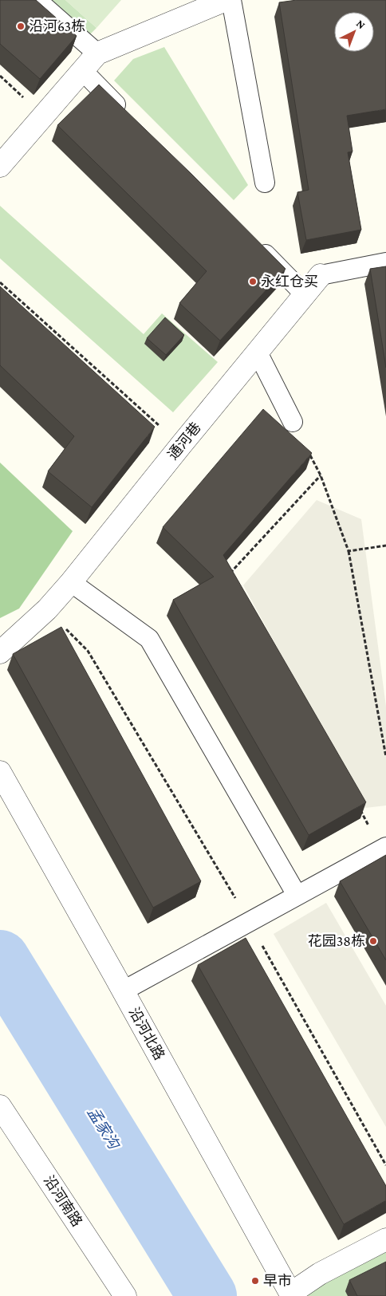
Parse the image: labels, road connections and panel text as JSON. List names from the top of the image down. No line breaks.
{"streets":{"street":["通河巷","沿河北路","沿河南路"]},"water":["孟家沟"],"places":["沿河63栋","永红仓买","花园38栋","早市"],"north":"top right"}
